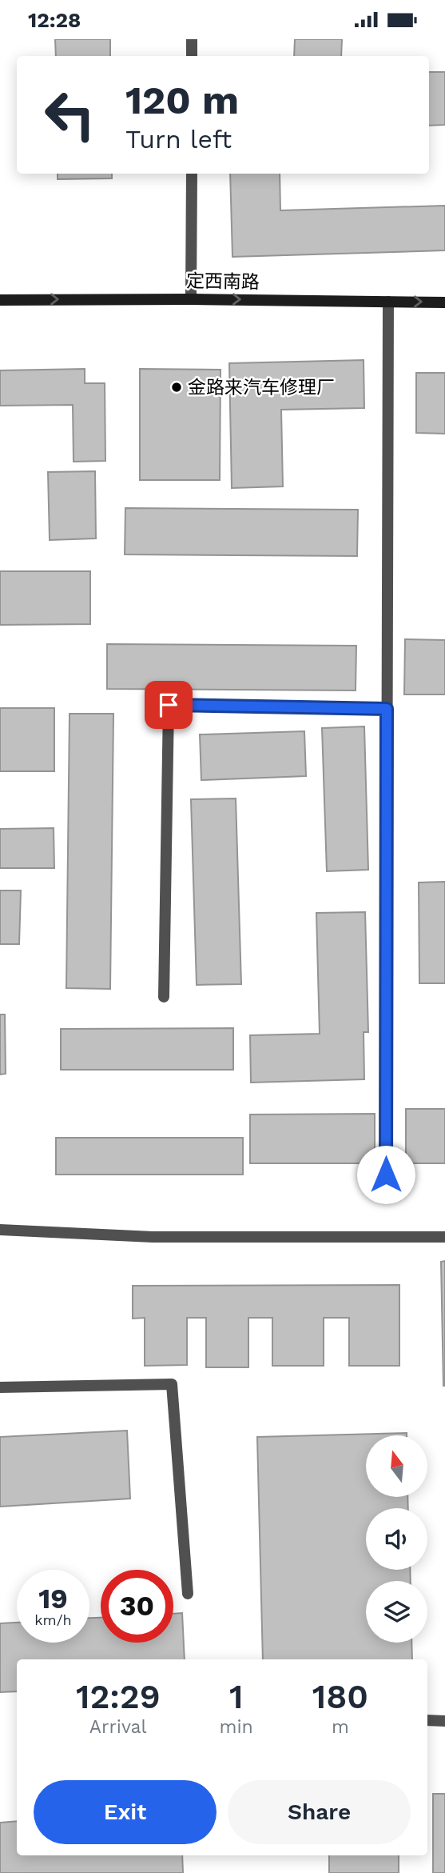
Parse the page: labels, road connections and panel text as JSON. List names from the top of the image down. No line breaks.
{"streets":{"main road":["定西南路"]},"one_way":["定西南路"],"places":["金路来汽车修理厂"],"north":"top","page":{"status":"12:28","turn":["120 m","Turn left"],"speed":"19 km/h","limit":"30","eta":["12:29","Arrival","1","min","180","m"],"buttons":["Exit","Share"]}}
